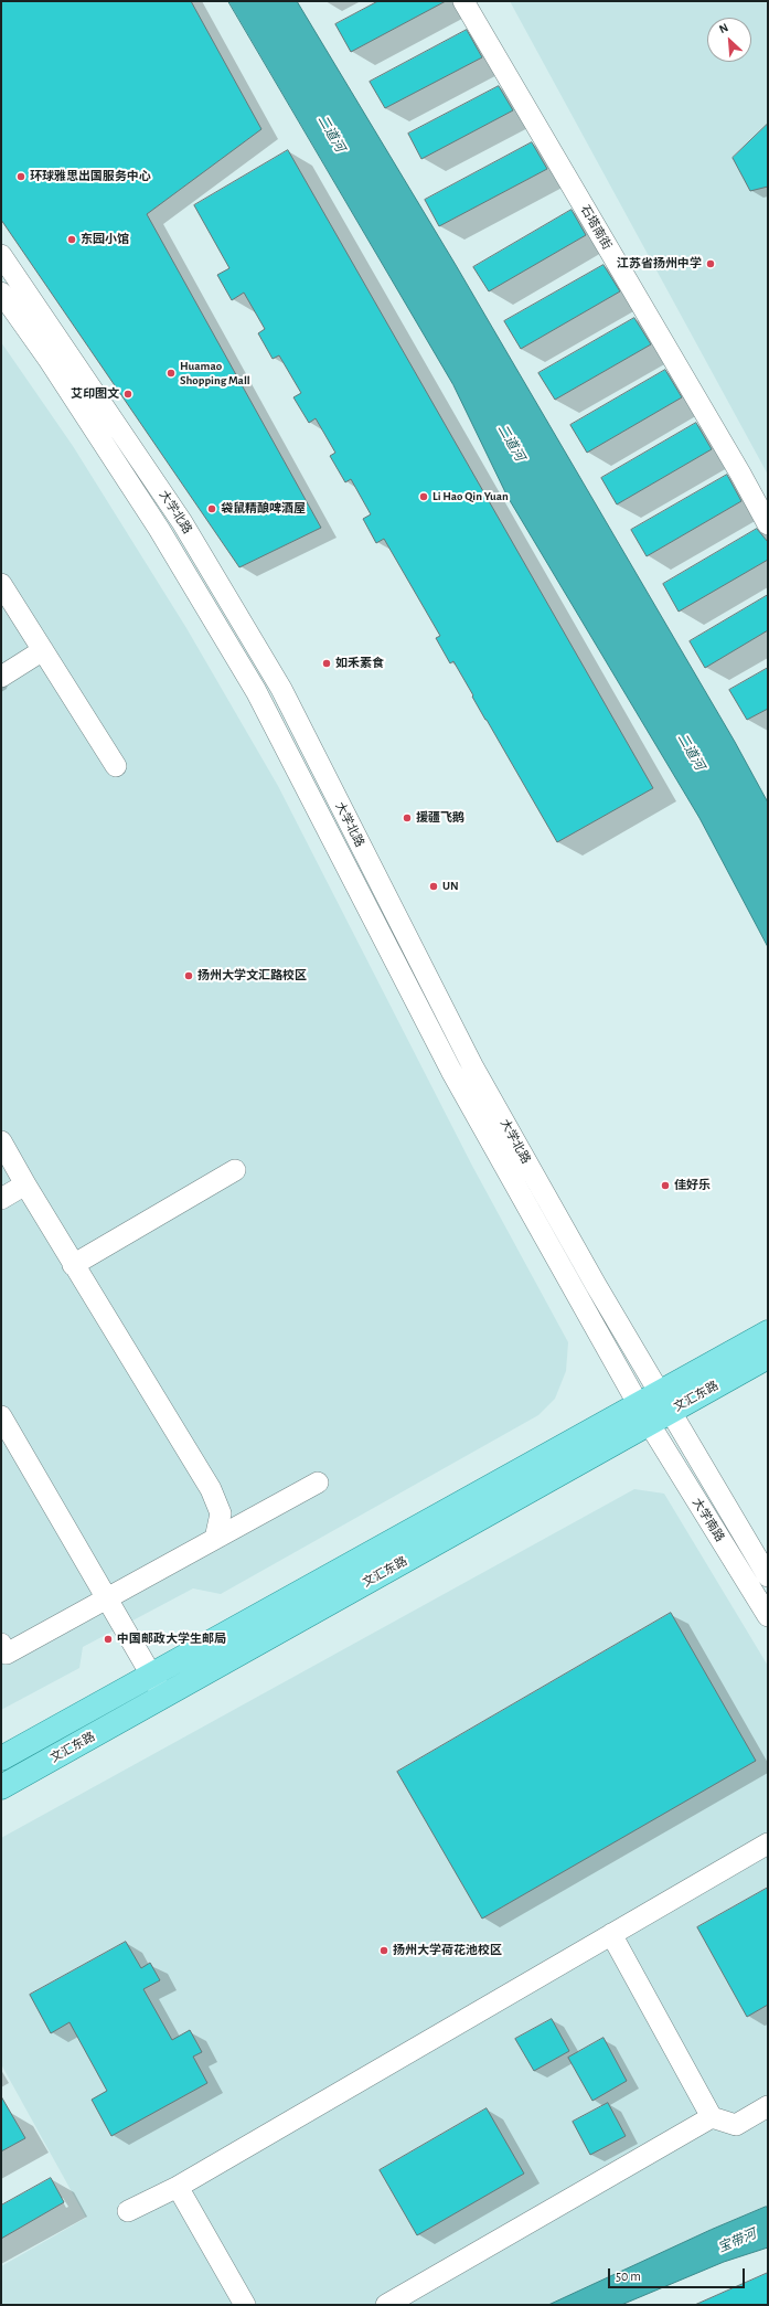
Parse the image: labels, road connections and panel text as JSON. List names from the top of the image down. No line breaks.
{"streets":{"main road":["文汇东路"],"street":["石塔南街","大学北路","大学南路"]},"crossings":[["大学北路","文汇东路"],["大学北路","大学南路"],["文汇东路","大学南路"]],"water":["二道河","宝带河"],"places":["环球雅思出国服务中心","东园小馆","江苏省扬州中学","Huamao Shopping Mall","艾印图文","Li Hao Qin Yuan","袋鼠精酿啤酒屋","如禾素食","援疆飞鹅","UN","扬州大学文汇路校区","佳好乐","中国邮政大学生邮局","扬州大学荷花池校区"],"scale_bar":"50 m","north":"top left"}
